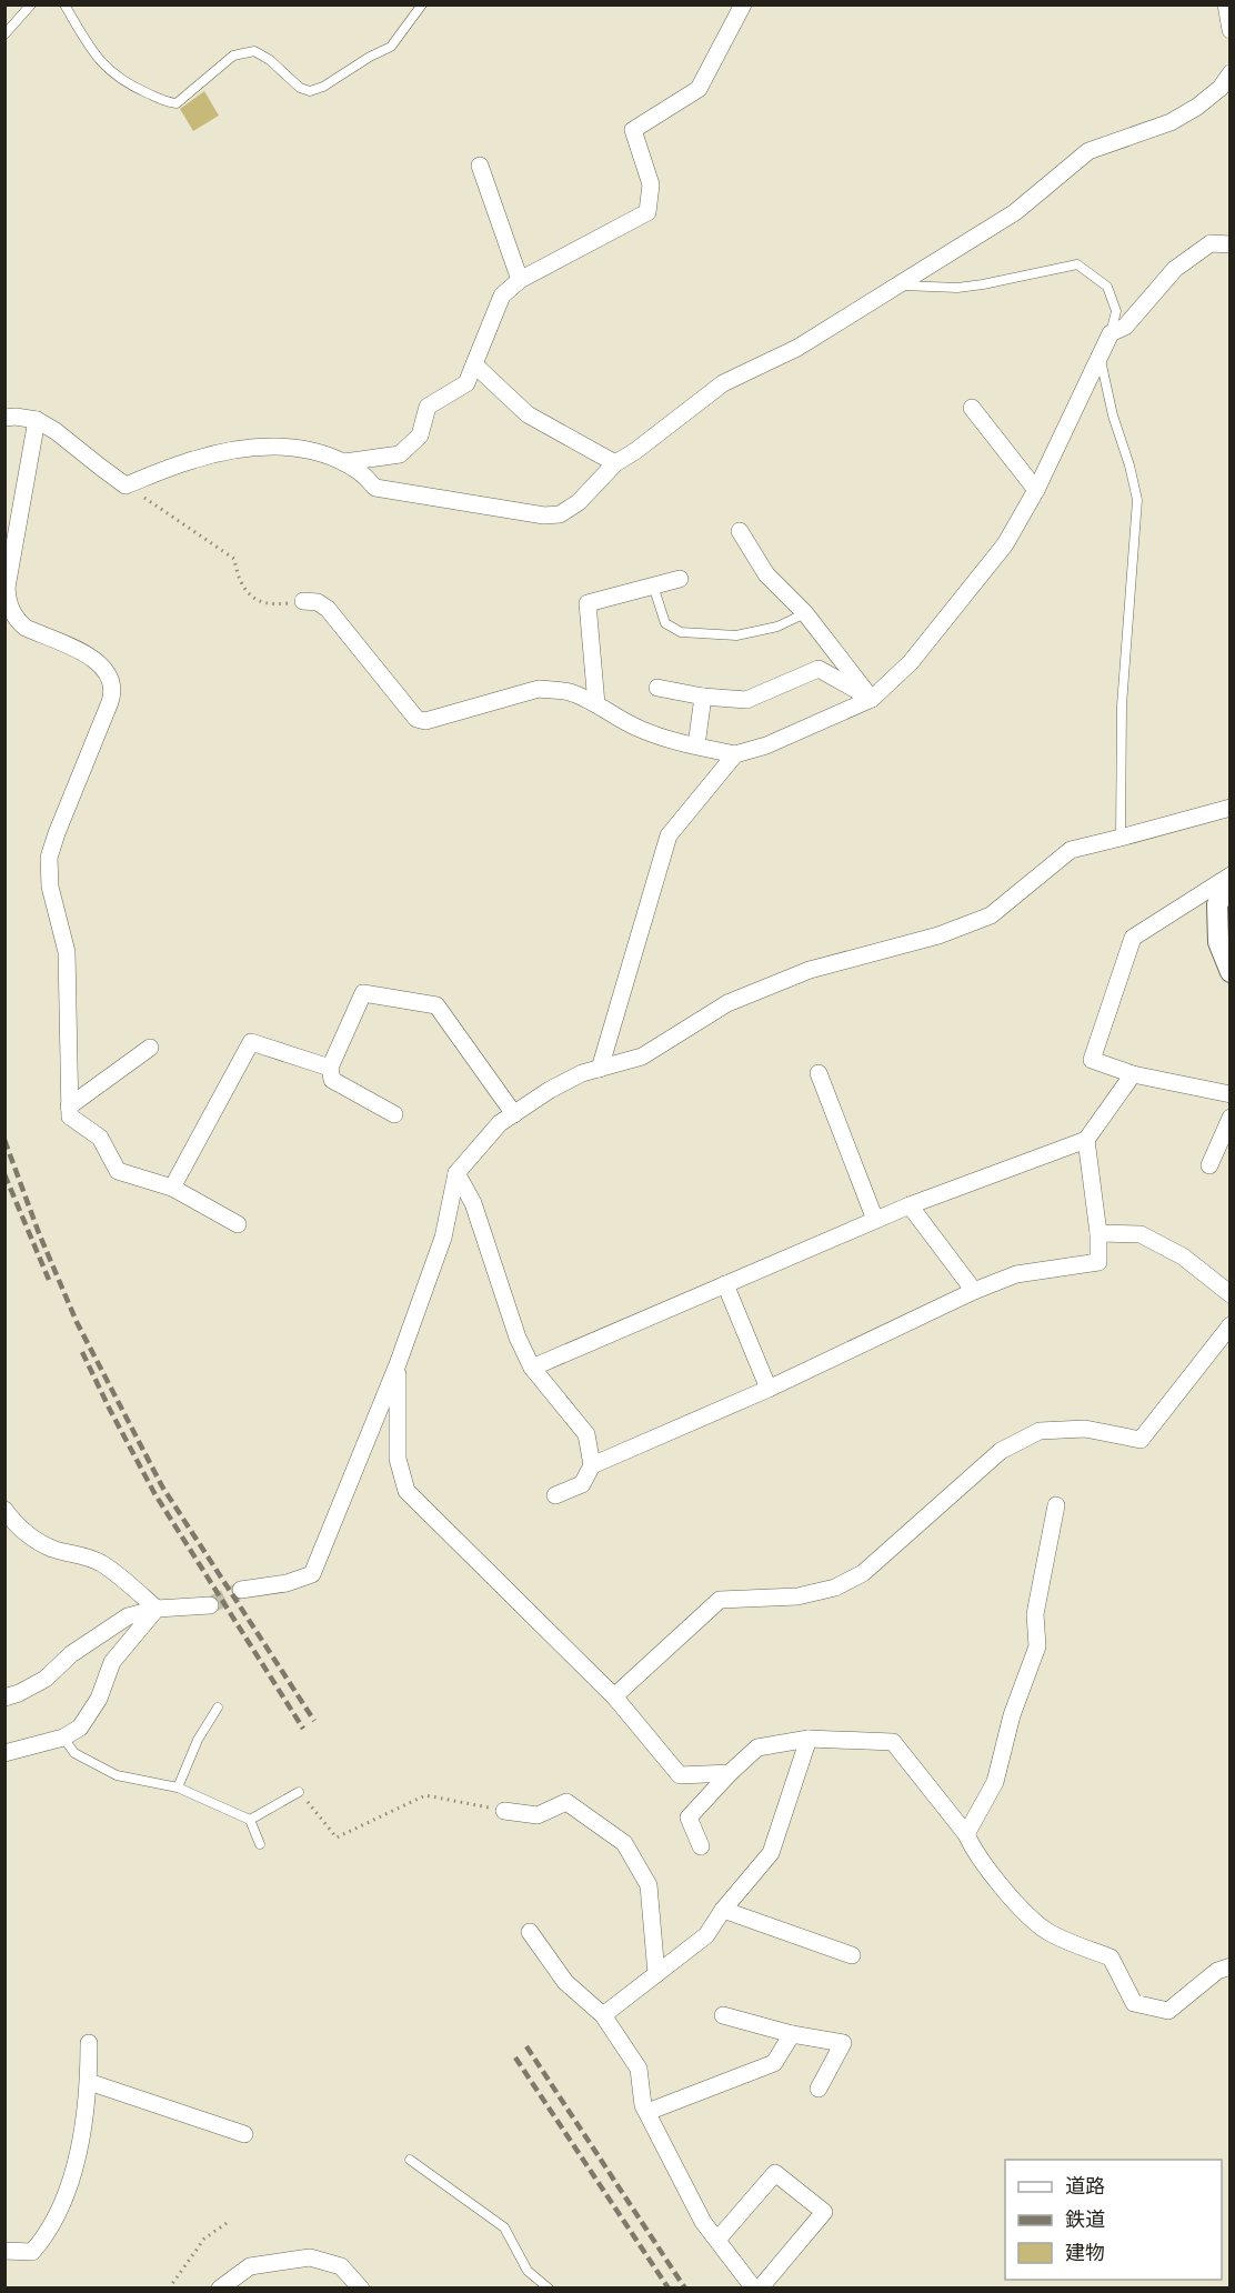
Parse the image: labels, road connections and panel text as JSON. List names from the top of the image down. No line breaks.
{"legend":["道路","鉄道","建物"]}
